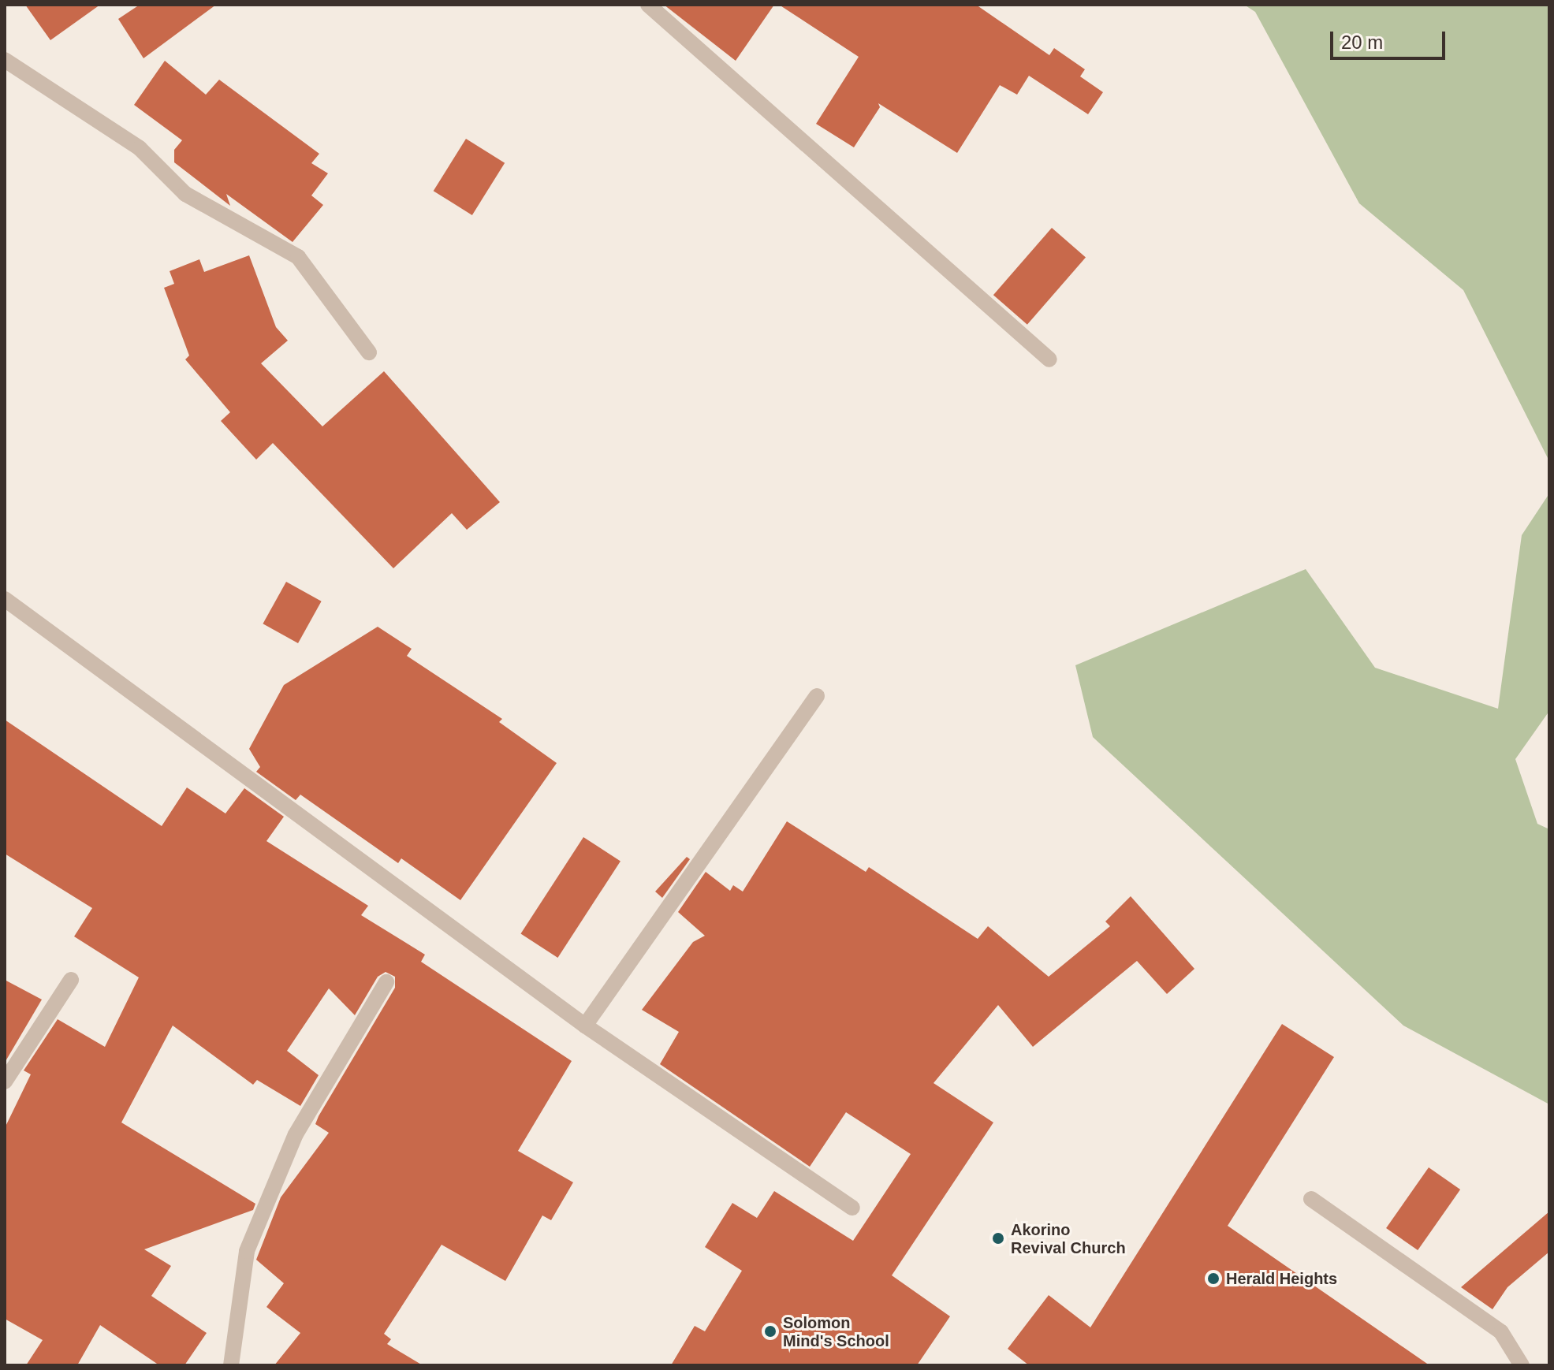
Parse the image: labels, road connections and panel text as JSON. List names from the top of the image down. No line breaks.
{"places":["Akorino Revival Church","Herald Heights","Solomon Mind's School"],"scale_bar":"20 m"}
